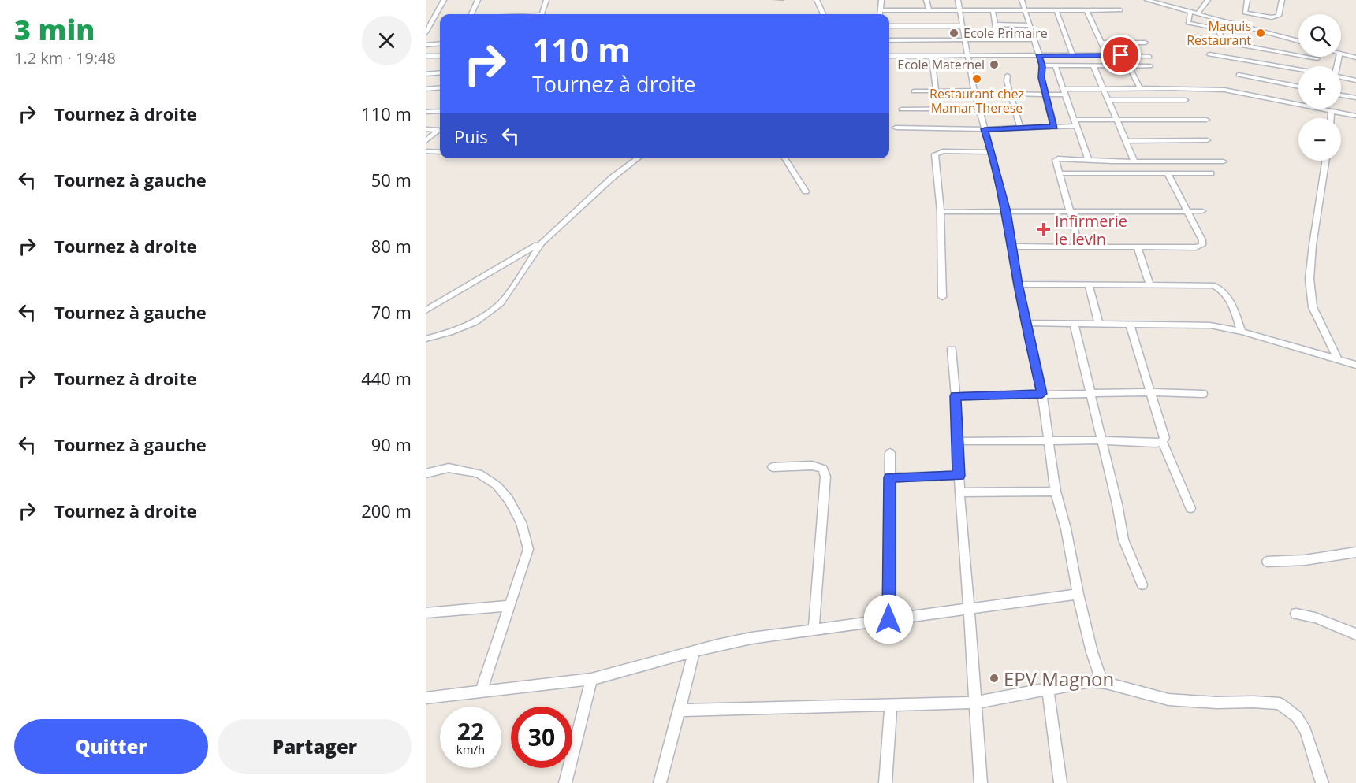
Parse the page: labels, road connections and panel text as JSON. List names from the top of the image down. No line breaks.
{"places":{"other":["Ecole Primaire","Maquis Restaurant","Ecole Maternel","Restaurant chez MamanTherese","EPV Magnon"],"health":["Infirmerie le levin"]},"page":{"heading":["3 min","1.2 km · 19:48"],"map_buttons":["+","−"],"turn":["110 m","Tournez à droite"],"list":[{"name":"Tournez à droite","value":"110 m"},{"name":"Tournez à gauche","value":"50 m"},{"name":"Tournez à droite","value":"80 m"},{"name":"Tournez à gauche","value":"70 m"},{"name":"Tournez à droite","value":"440 m"},{"name":"Tournez à gauche","value":"90 m"},{"name":"Tournez à droite","value":"200 m"}],"then":"Puis","speed":"22 km/h","limit":"30","buttons":["Quitter","Partager"]}}
